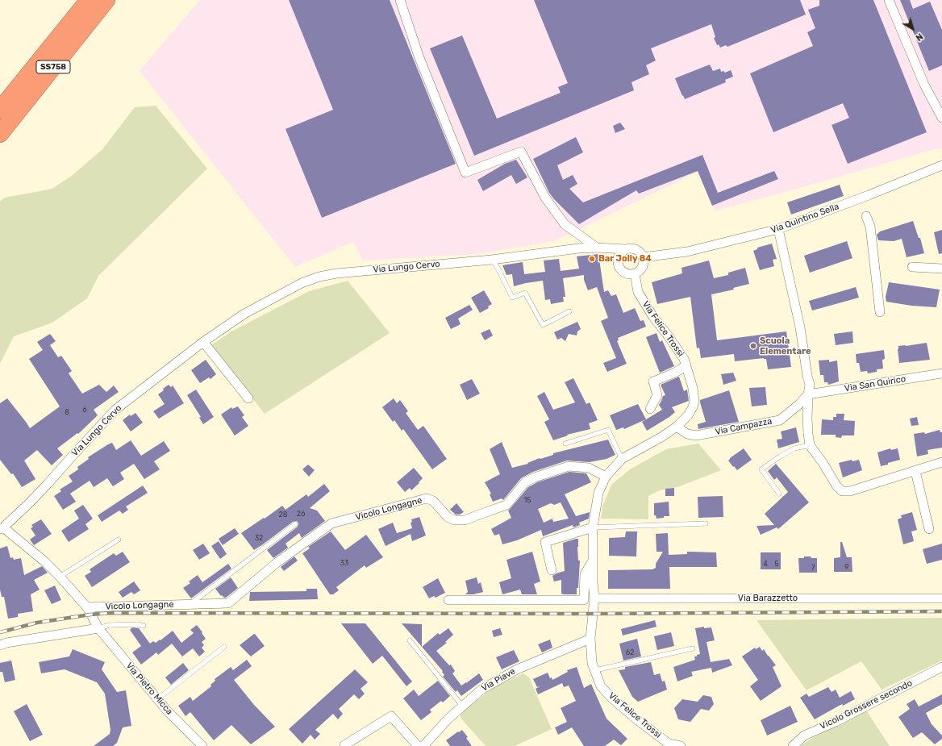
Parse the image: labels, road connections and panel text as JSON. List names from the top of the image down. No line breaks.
{"streets":{"highway":["SS758"],"street":["Via Quintino Sella","Via Lungo Cervo","Via Felice Trossi","Via San Quirico","Via Campazza","Vicolo Longagne","Via Barazzetto","Via Piave","Via Pietro Micca","Vicolo Grossere secondo"]},"crossings":[["Via Quintino Sella","Via Lungo Cervo"],["Via Quintino Sella","Via Felice Trossi"],["Via Lungo Cervo","Via Felice Trossi"],["Via Lungo Cervo","Via Pietro Micca"],["Via Felice Trossi","Via Campazza"],["Via Felice Trossi","Vicolo Longagne"],["Via Felice Trossi","Via Barazzetto"],["Via Felice Trossi","Via Piave"],["Via San Quirico","Via Campazza"],["Vicolo Longagne","Via Pietro Micca"]],"places":["Bar Jolly 84","Scuola Elementare"],"house_numbers":["6","8","15","26","28","32","33","4","5","9","7","62"],"north":"bottom right"}
